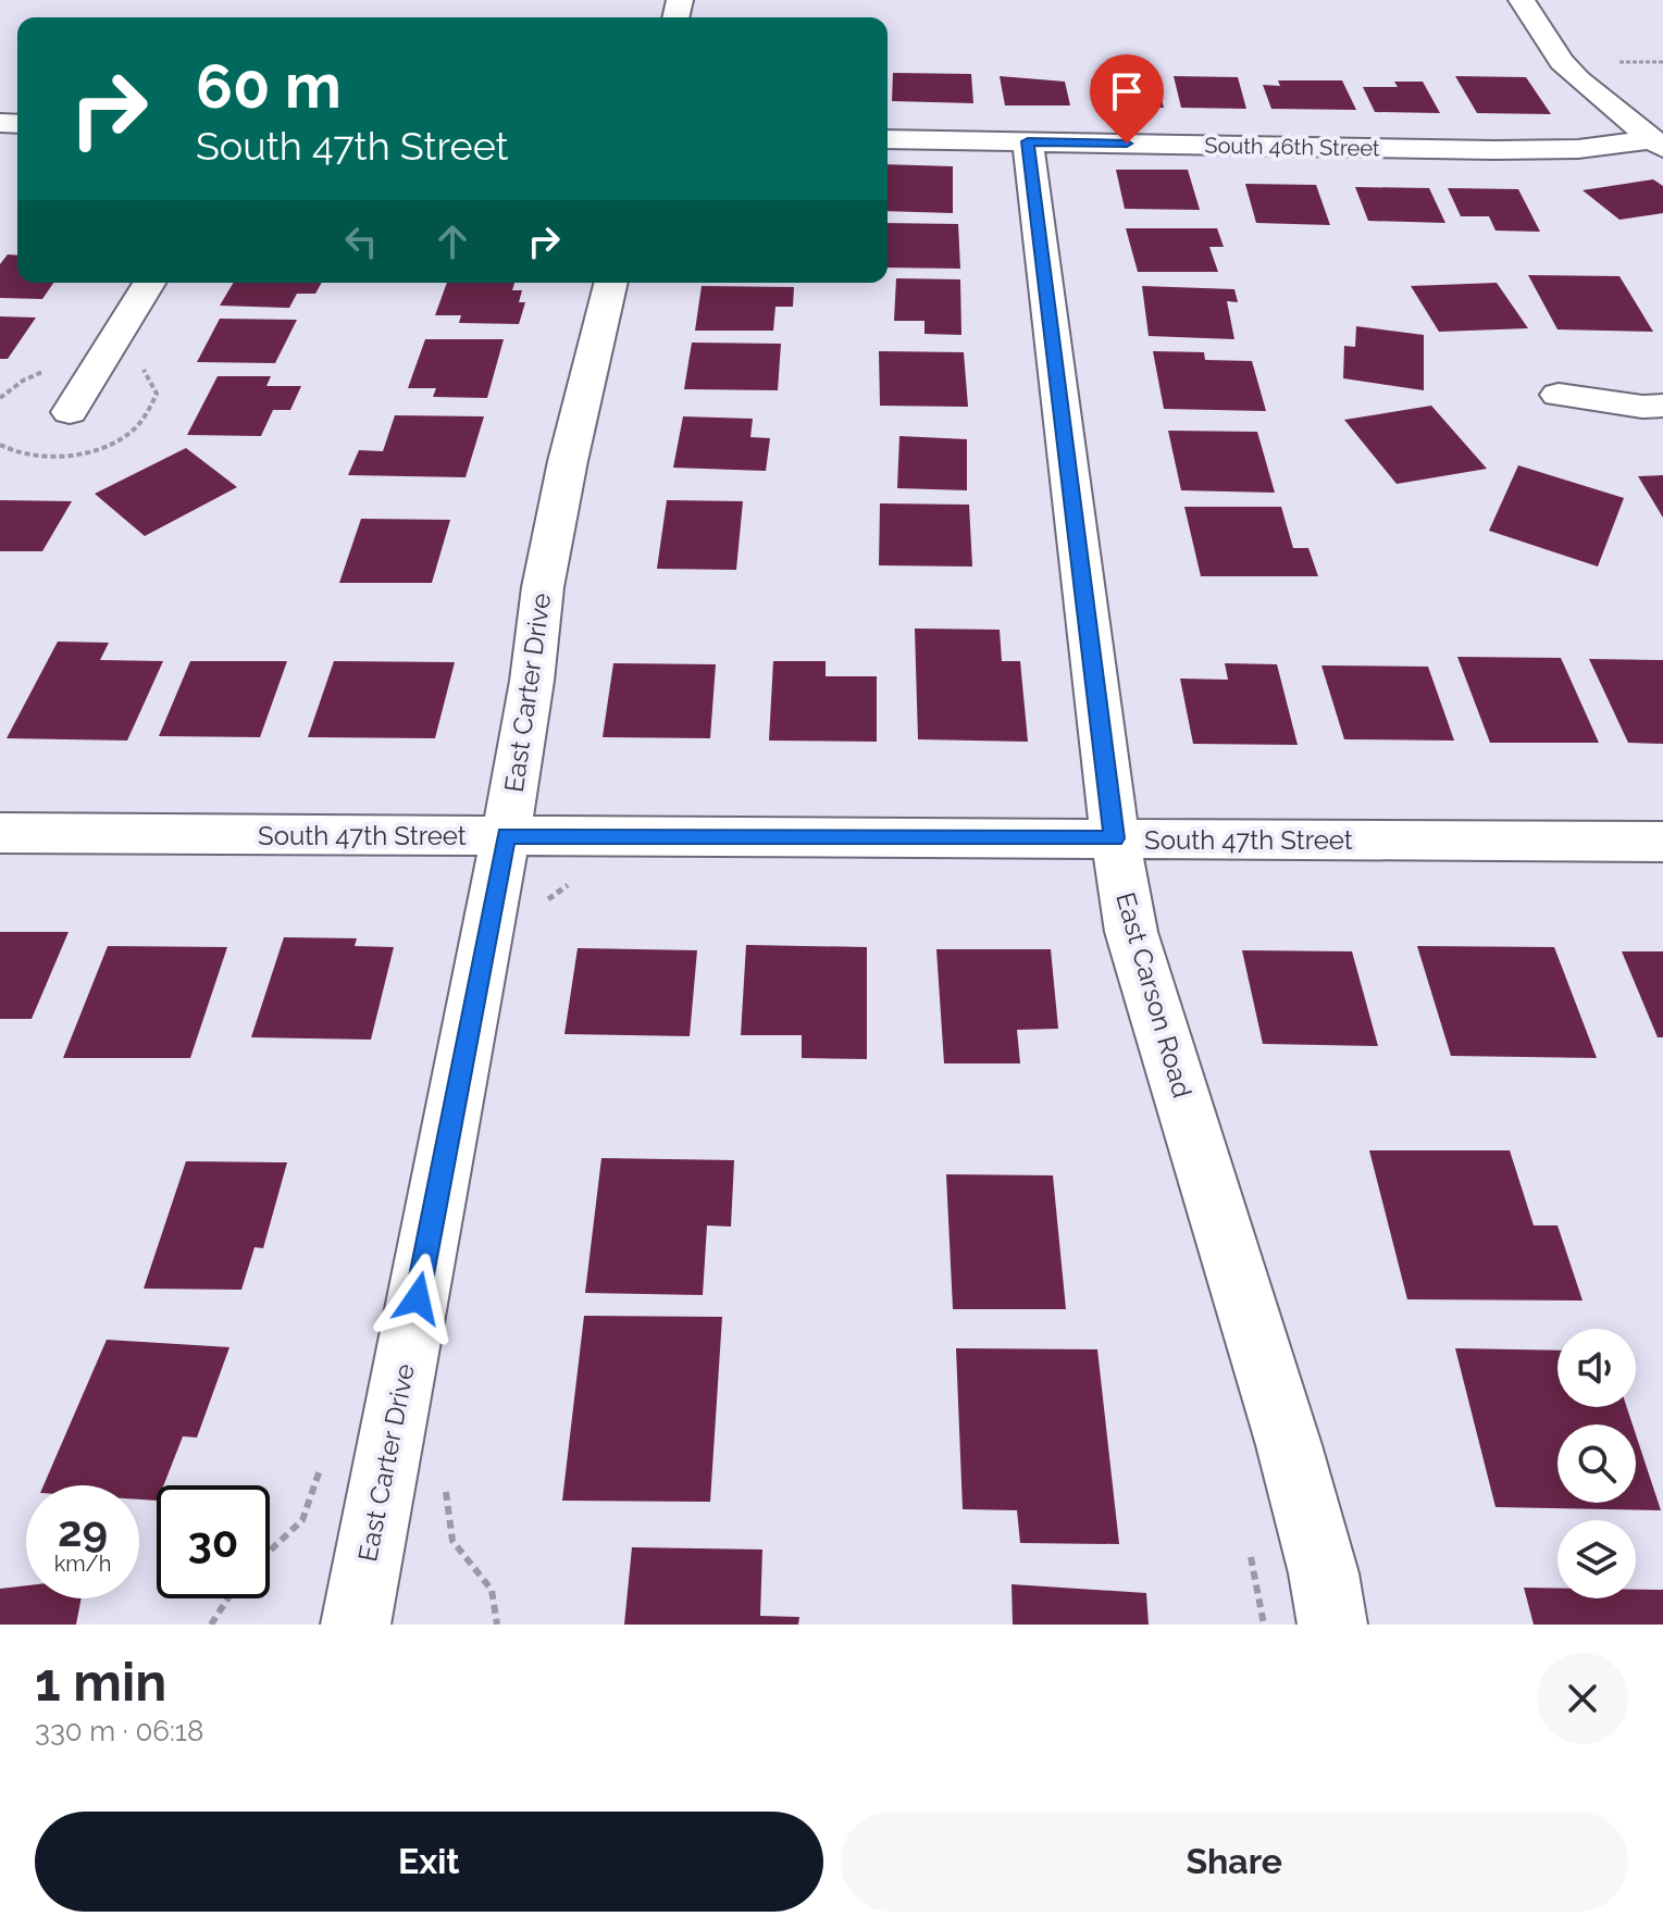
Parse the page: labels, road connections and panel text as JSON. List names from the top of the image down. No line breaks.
{"streets":{"street":["South 46th Street","East Carter Drive","South 47th Street","East Carson Road"]},"crossings":[["South 46th Street","East Carson Road"],["East Carter Drive","South 47th Street"],["South 47th Street","East Carson Road"]],"page":{"turn":["60 m","South 47th Street"],"speed":"29 km/h","limit":"30","heading":["1 min","330 m · 06:18"],"buttons":["Exit","Share"]}}
